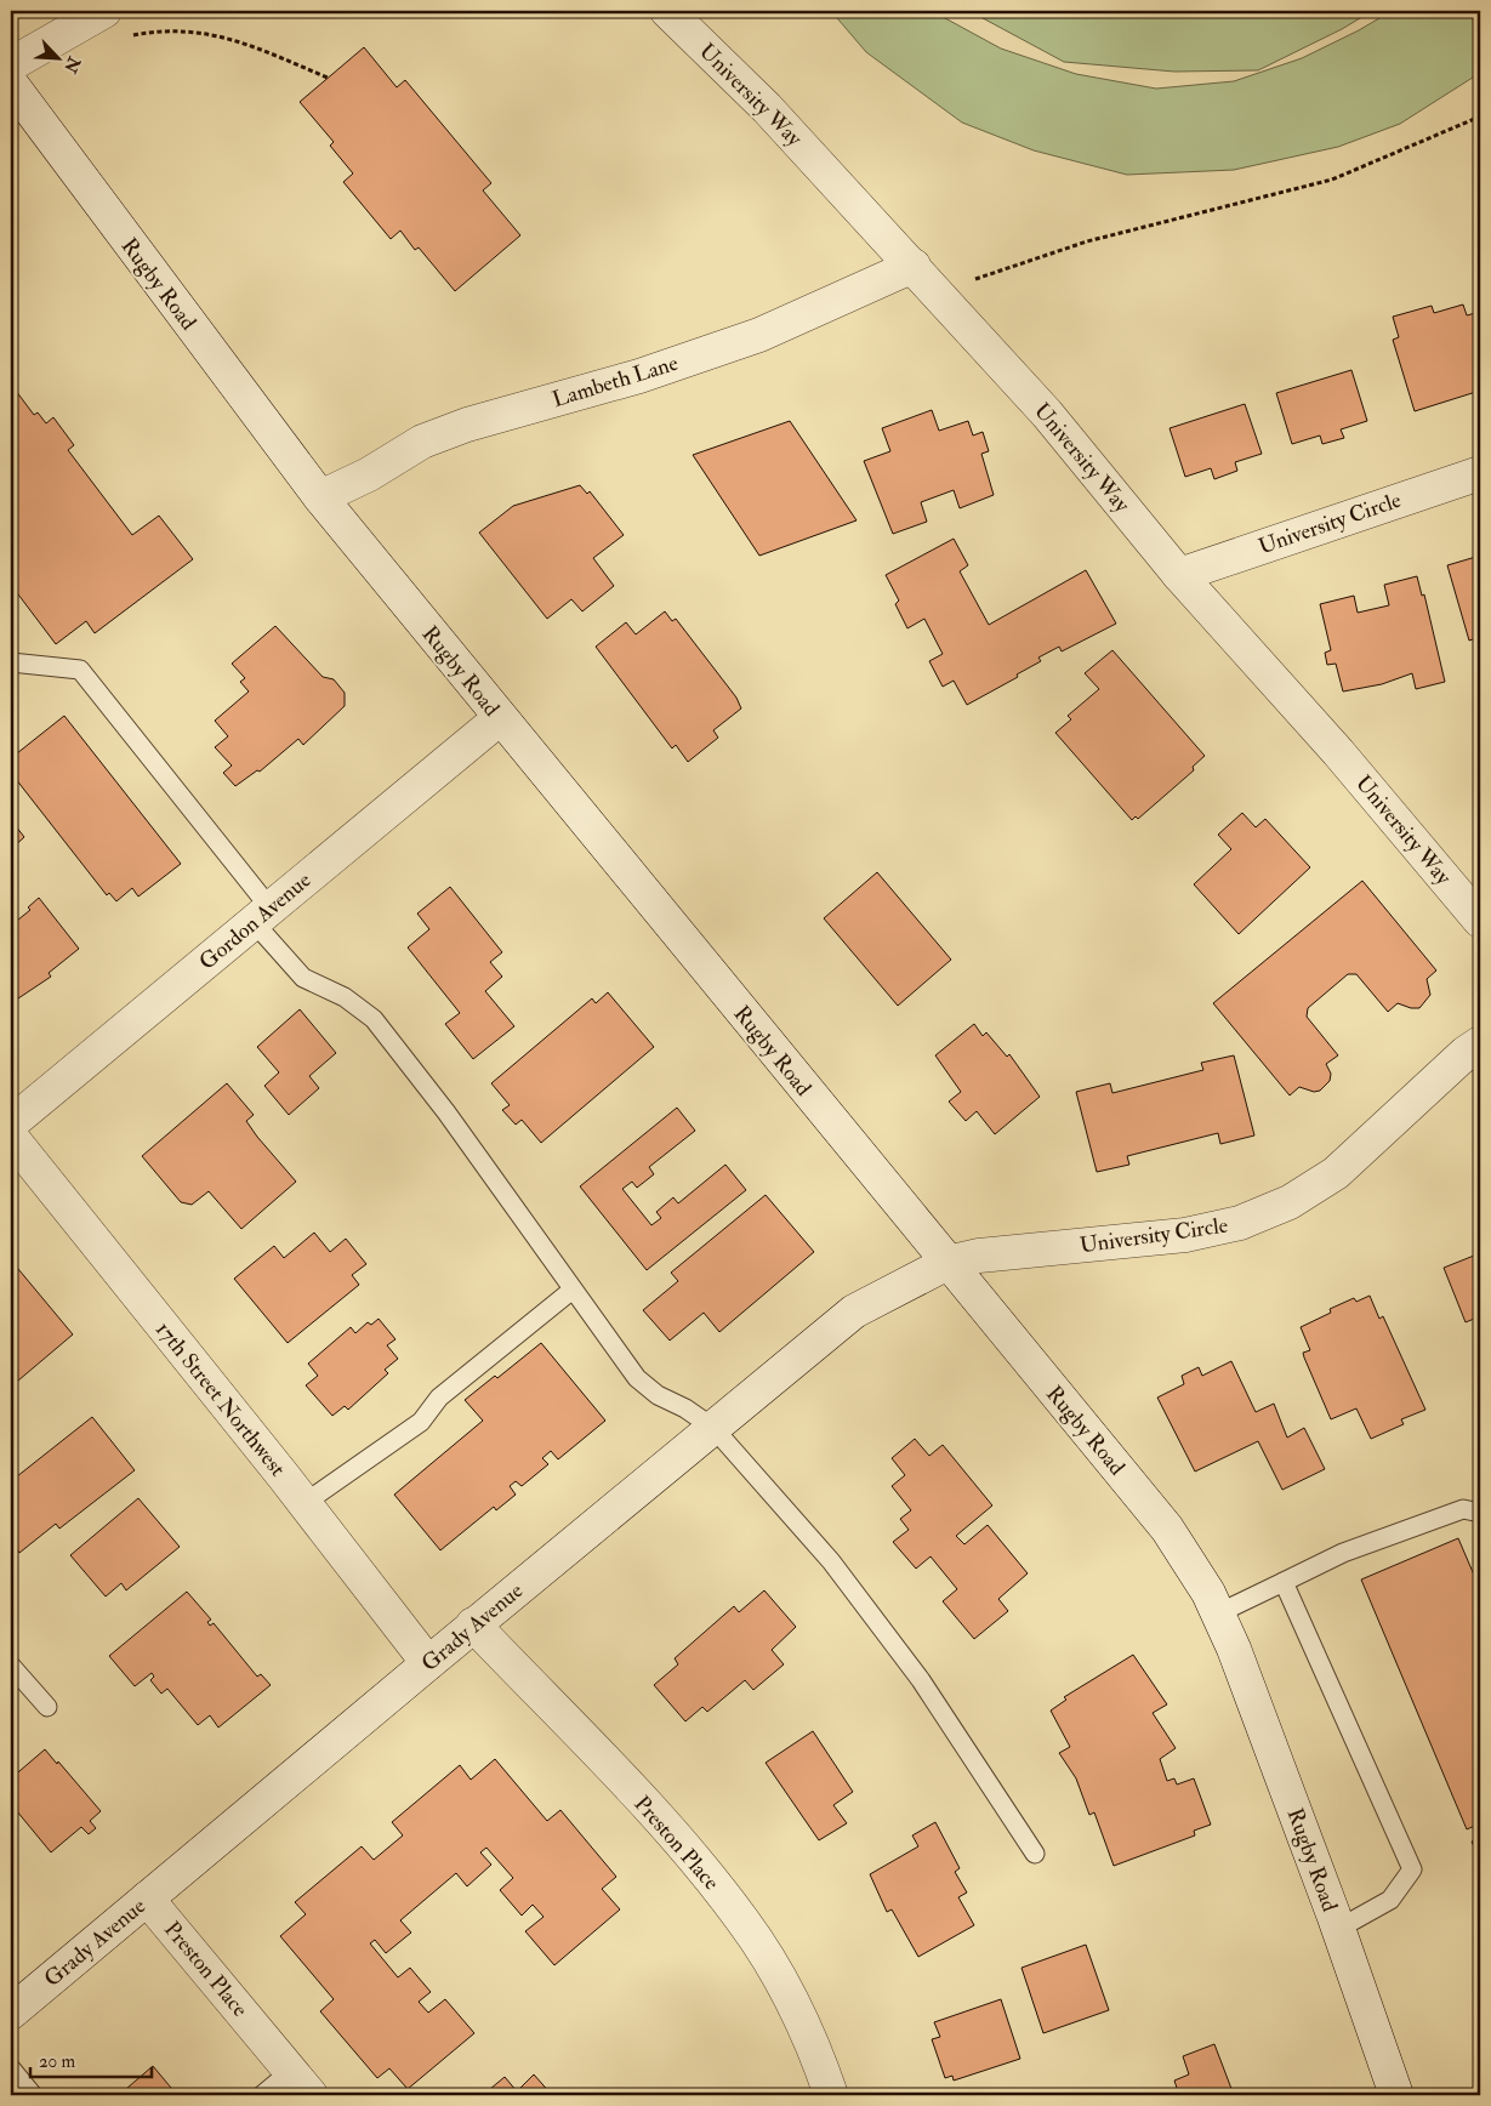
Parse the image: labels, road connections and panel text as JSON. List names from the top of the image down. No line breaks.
{"streets":{"street":["University Way","Rugby Road","Lambeth Lane","University Circle","Gordon Avenue","17th Street Northwest","Grady Avenue","Preston Place"]},"crossings":[["University Way","Lambeth Lane"],["University Way","University Circle"],["Rugby Road","Lambeth Lane"],["Rugby Road","University Circle"],["Rugby Road","Gordon Avenue"],["Rugby Road","Grady Avenue"],["University Circle","Grady Avenue"],["17th Street Northwest","Grady Avenue"],["Grady Avenue","Preston Place"]],"scale_bar":"20 m","north":"bottom right"}
